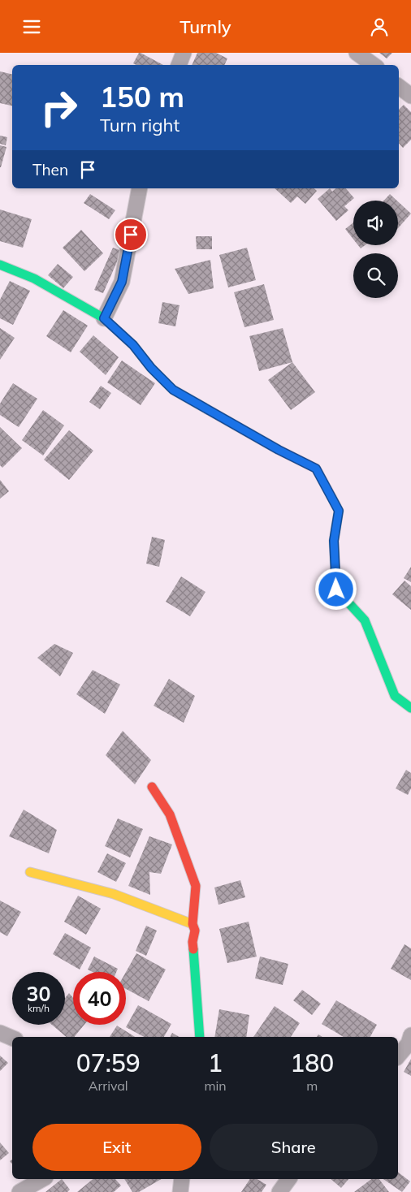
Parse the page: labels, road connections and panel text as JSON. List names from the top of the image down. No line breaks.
{"page":{"header":"Turnly","turn":["150 m","Turn right"],"then":"Then","speed":"30 km/h","limit":"40","eta":["07:59","Arrival","1","min","180","m"],"buttons":["Exit","Share"]}}
